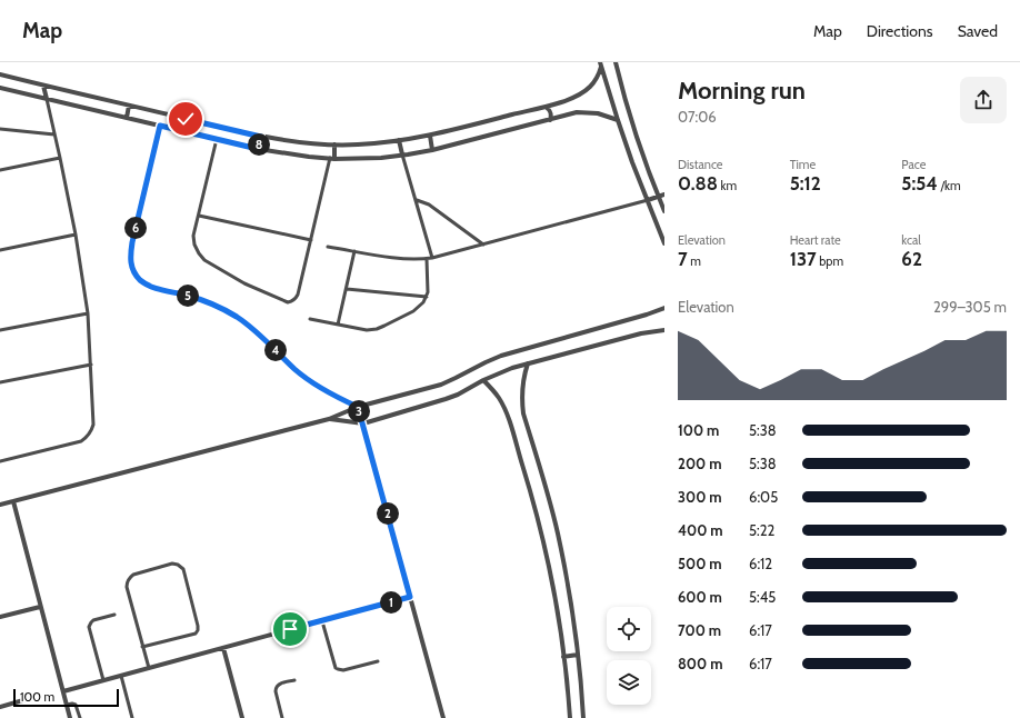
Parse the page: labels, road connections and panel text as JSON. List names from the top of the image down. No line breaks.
{"scale_bar":"100 m","page":{"header":"Map","nav":["Map","Directions","Saved"],"heading":["Morning run","07:06"],"pins":["8","6","5","4","3","2","1"],"stats":[["Distance","0.88 km"],["Time","5:12"],["Pace","5:54 /km"],["Elevation","7 m"],["Heart rate","137 bpm"],["kcal","62"]],"chart":["Elevation","299–305 m"],"list":[{"name":"100 m","note":"5:38"},{"name":"200 m","note":"5:38"},{"name":"300 m","note":"6:05"},{"name":"400 m","note":"5:22"},{"name":"500 m","note":"6:12"},{"name":"600 m","note":"5:45"},{"name":"700 m","note":"6:17"},{"name":"800 m","note":"6:17"}],"scale":"100 m"}}
